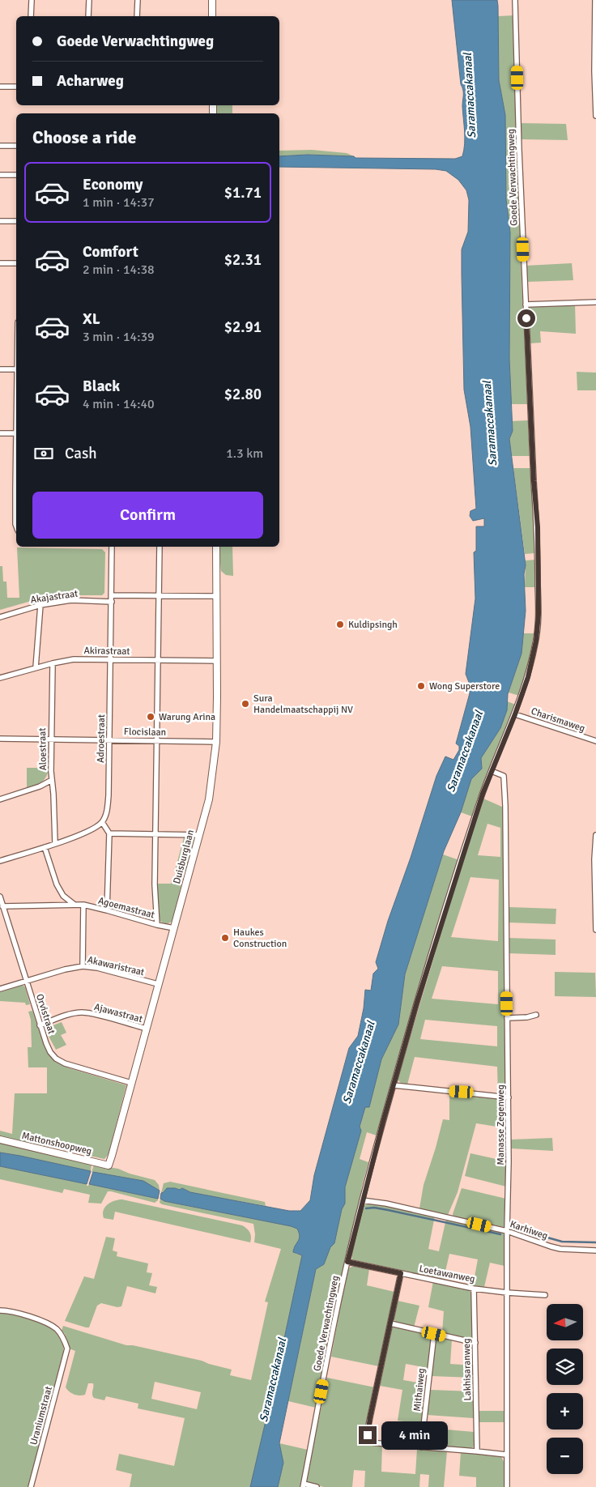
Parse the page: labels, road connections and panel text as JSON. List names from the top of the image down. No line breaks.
{"streets":{"street":["Goede Verwachtingweg","Akajastraat","Akirastraat","Charismaweg","Flocislaan","Adroestraat","Aloestraat","Duisburglaan","Agoemastraat","Akawaristraat","Ajawastraat","Orvistraat","Manasse Zegenweg","Mattonshoopweg","Karhiweg","Loetawanweg","Lakhisaranweg","Mithaiweg","Uraniumstraat"]},"crossings":[["Goede Verwachtingweg","Charismaweg"],["Goede Verwachtingweg","Manasse Zegenweg"],["Goede Verwachtingweg","Karhiweg"],["Goede Verwachtingweg","Loetawanweg"],["Akajastraat","Adroestraat"],["Akirastraat","Adroestraat"],["Akirastraat","Aloestraat"],["Akirastraat","Duisburglaan"],["Flocislaan","Adroestraat"],["Flocislaan","Aloestraat"],["Flocislaan","Duisburglaan"],["Duisburglaan","Agoemastraat"],["Duisburglaan","Akawaristraat"],["Duisburglaan","Ajawastraat"],["Duisburglaan","Orvistraat"],["Duisburglaan","Mattonshoopweg"],["Agoemastraat","Orvistraat"],["Akawaristraat","Orvistraat"],["Ajawastraat","Orvistraat"],["Manasse Zegenweg","Karhiweg"],["Manasse Zegenweg","Loetawanweg"],["Loetawanweg","Lakhisaranweg"]],"water":["Saramaccakanaal"],"places":["Kuldipsingh","Wong Superstore","Sura Handelmaatschappij NV","Warung Arina","Haukes Construction"],"north":"left","page":{"banner":["Goede Verwachtingweg","Acharweg"],"heading":"Choose a ride","list":[{"name":"Economy","note":"1 min · 14:37","value":"$1.71"},{"name":"Comfort","note":"2 min · 14:38","value":"$2.31"},{"name":"XL","note":"3 min · 14:39","value":"$2.91"},{"name":"Black","note":"4 min · 14:40","value":"$2.80"}],"pay":["Cash","1.3 km"],"buttons":"Confirm","map_buttons":["+","−"],"bubble":"4 min"}}
